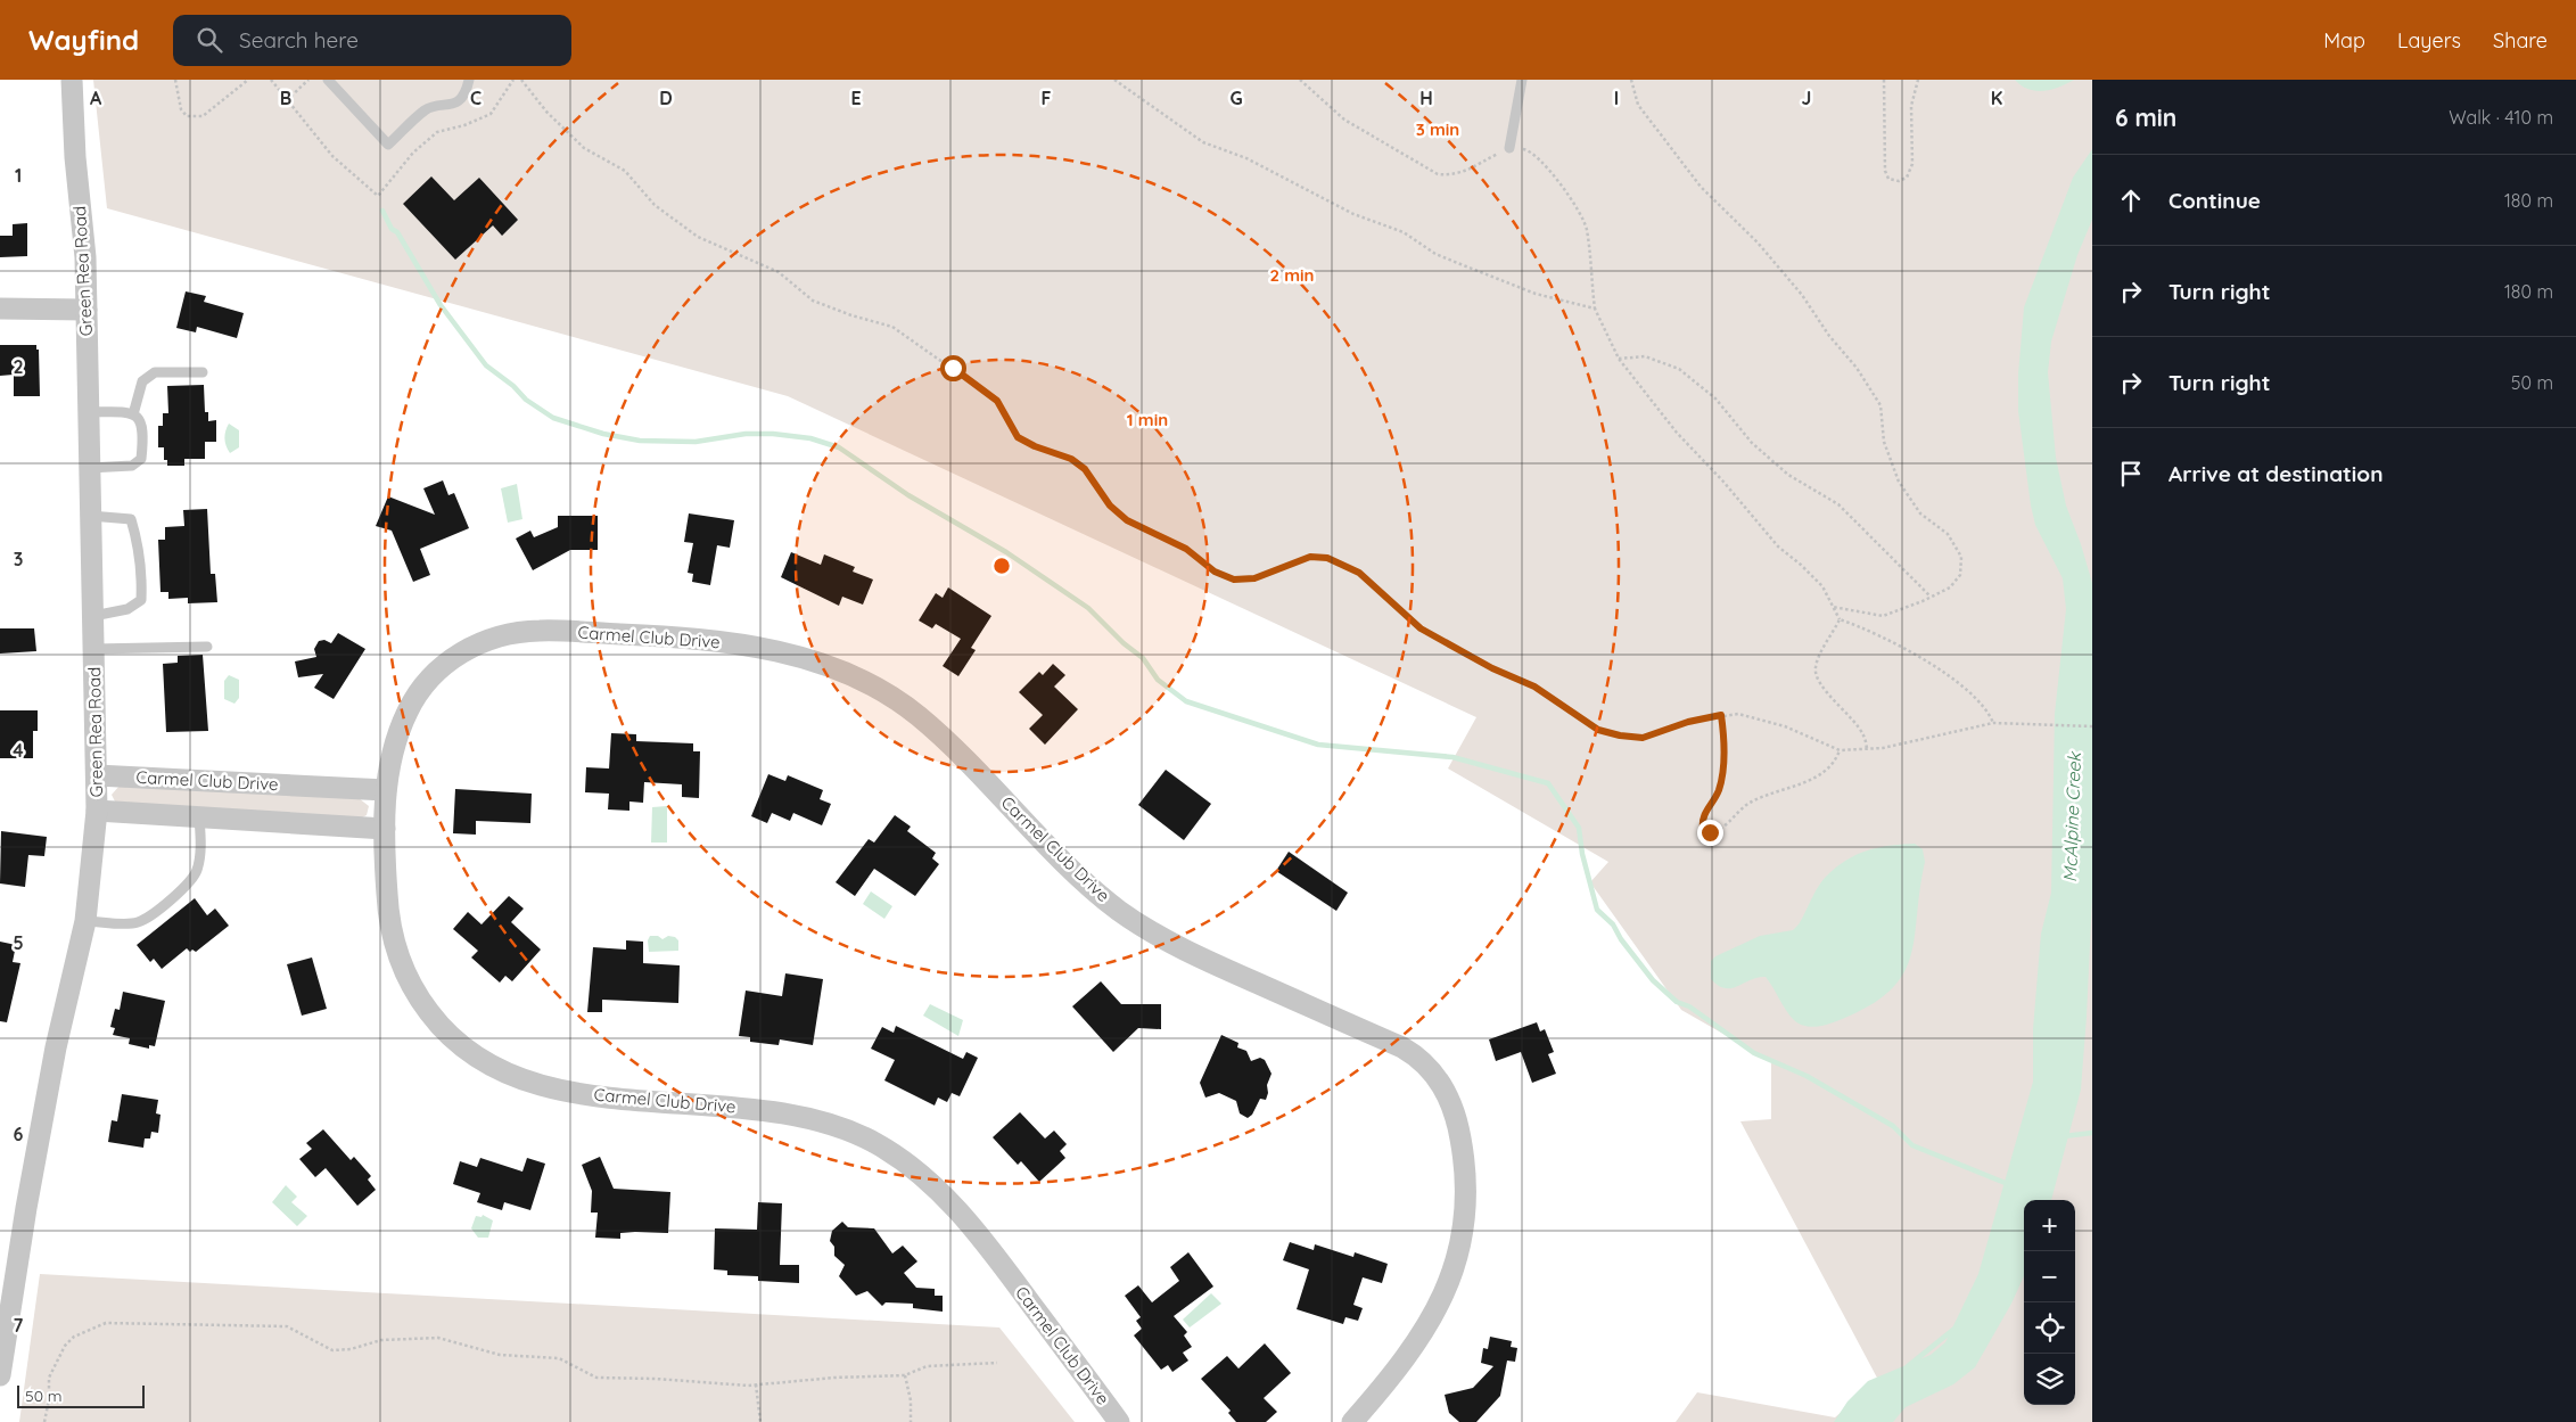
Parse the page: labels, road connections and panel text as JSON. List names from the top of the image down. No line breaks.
{"streets":{"street":["Green Rea Road","Carmel Club Drive"]},"crossings":[["Green Rea Road","Carmel Club Drive"]],"water":["McAlpine Creek"],"scale_bar":"50 m","page":{"header":"Wayfind","search":"Search here","nav":["Map","Layers","Share"],"heading":["6 min","Walk · 410 m"],"list":[["Continue","180 m"],["Turn right","180 m"],["Turn right","50 m"],"Arrive at destination"],"map_buttons":["+","−"],"scale":"50 m"},"grid":{"columns":["A","B","C","D","E","F","G","H","I","J","K"],"rows":["1","2","3","4","5","6","7"]},"rings":["3 min","2 min","1 min"]}
